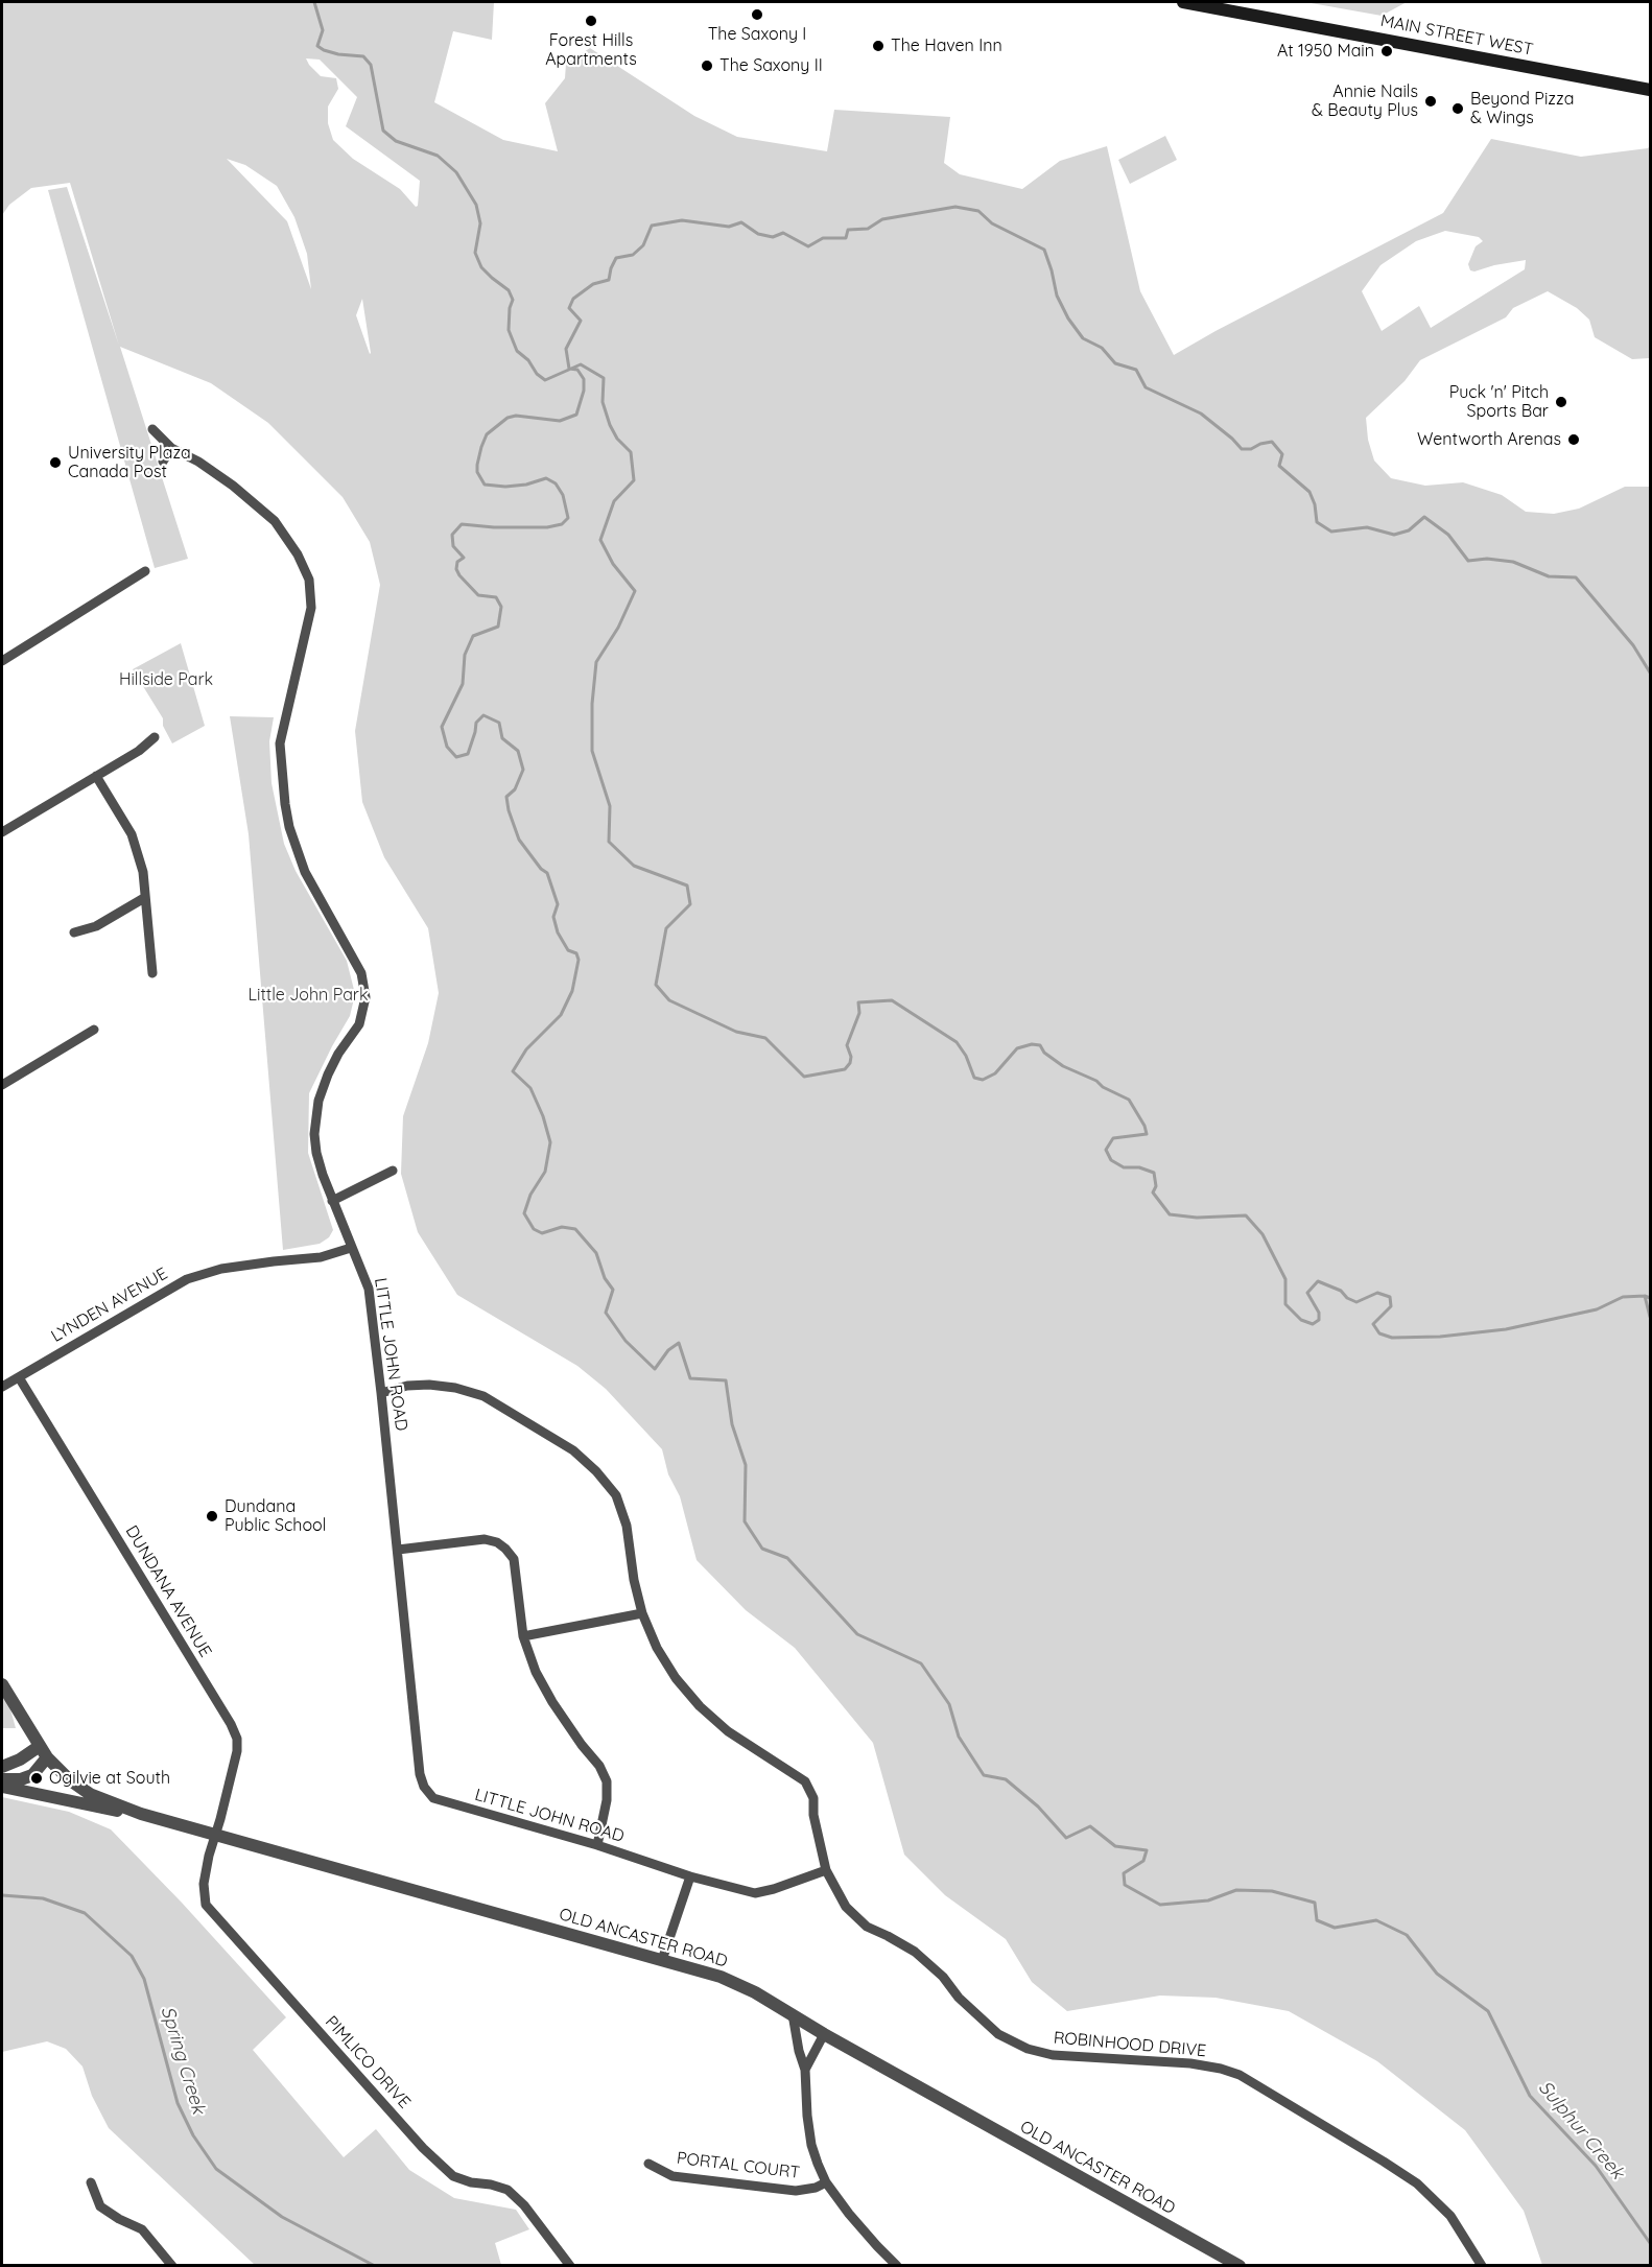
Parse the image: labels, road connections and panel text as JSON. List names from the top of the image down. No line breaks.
{"streets":{"main road":["MAIN STREET WEST"],"street":["LYNDEN AVENUE","LITTLE JOHN ROAD","DUNDANA AVENUE","OLD ANCASTER ROAD","ROBINHOOD DRIVE","PIMLICO DRIVE","PORTAL COURT"]},"crossings":[["LYNDEN AVENUE","LITTLE JOHN ROAD"],["LYNDEN AVENUE","DUNDANA AVENUE"],["LITTLE JOHN ROAD","ROBINHOOD DRIVE"],["DUNDANA AVENUE","OLD ANCASTER ROAD"],["DUNDANA AVENUE","PIMLICO DRIVE"],["OLD ANCASTER ROAD","PIMLICO DRIVE"]],"water":["Spring Creek","Sulphur Creek"],"parks":["Hillside Park","Little John Park"],"places":["The Saxony I","Forest Hills Apartments","The Haven Inn","At 1950 Main","The Saxony II","Annie Nails & Beauty Plus","Beyond Pizza & Wings","Puck 'n' Pitch Sports Bar","Wentworth Arenas","University Plaza Canada Post","Dundana Public School","Ogilvie at South"]}
